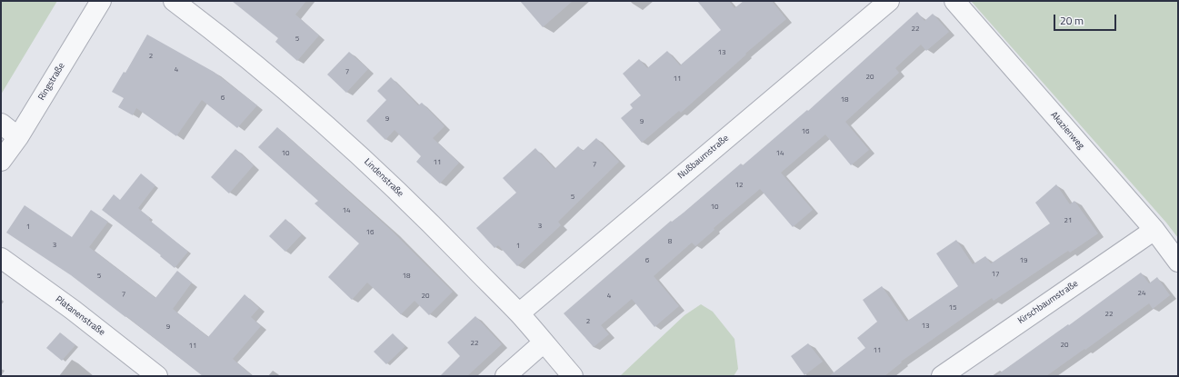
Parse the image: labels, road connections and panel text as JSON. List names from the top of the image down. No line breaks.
{"streets":{"street":["Ringstraße","Akazienweg","Nußbaumstraße","Lindenstraße","Kirschbaumstraße","Platanenstraße"]},"crossings":[["Akazienweg","Kirschbaumstraße"],["Nußbaumstraße","Lindenstraße"]],"house_numbers":["22","5","13","2","4","7","20","11","6","18","9","9","16","10","14","11","7","12","5","10","14","21","3","1","16","8","3","1","6","19","17","5","18","24","7","20","4","15","22","2","13","9","22","20","11","11"],"scale_bar":"20 m"}
